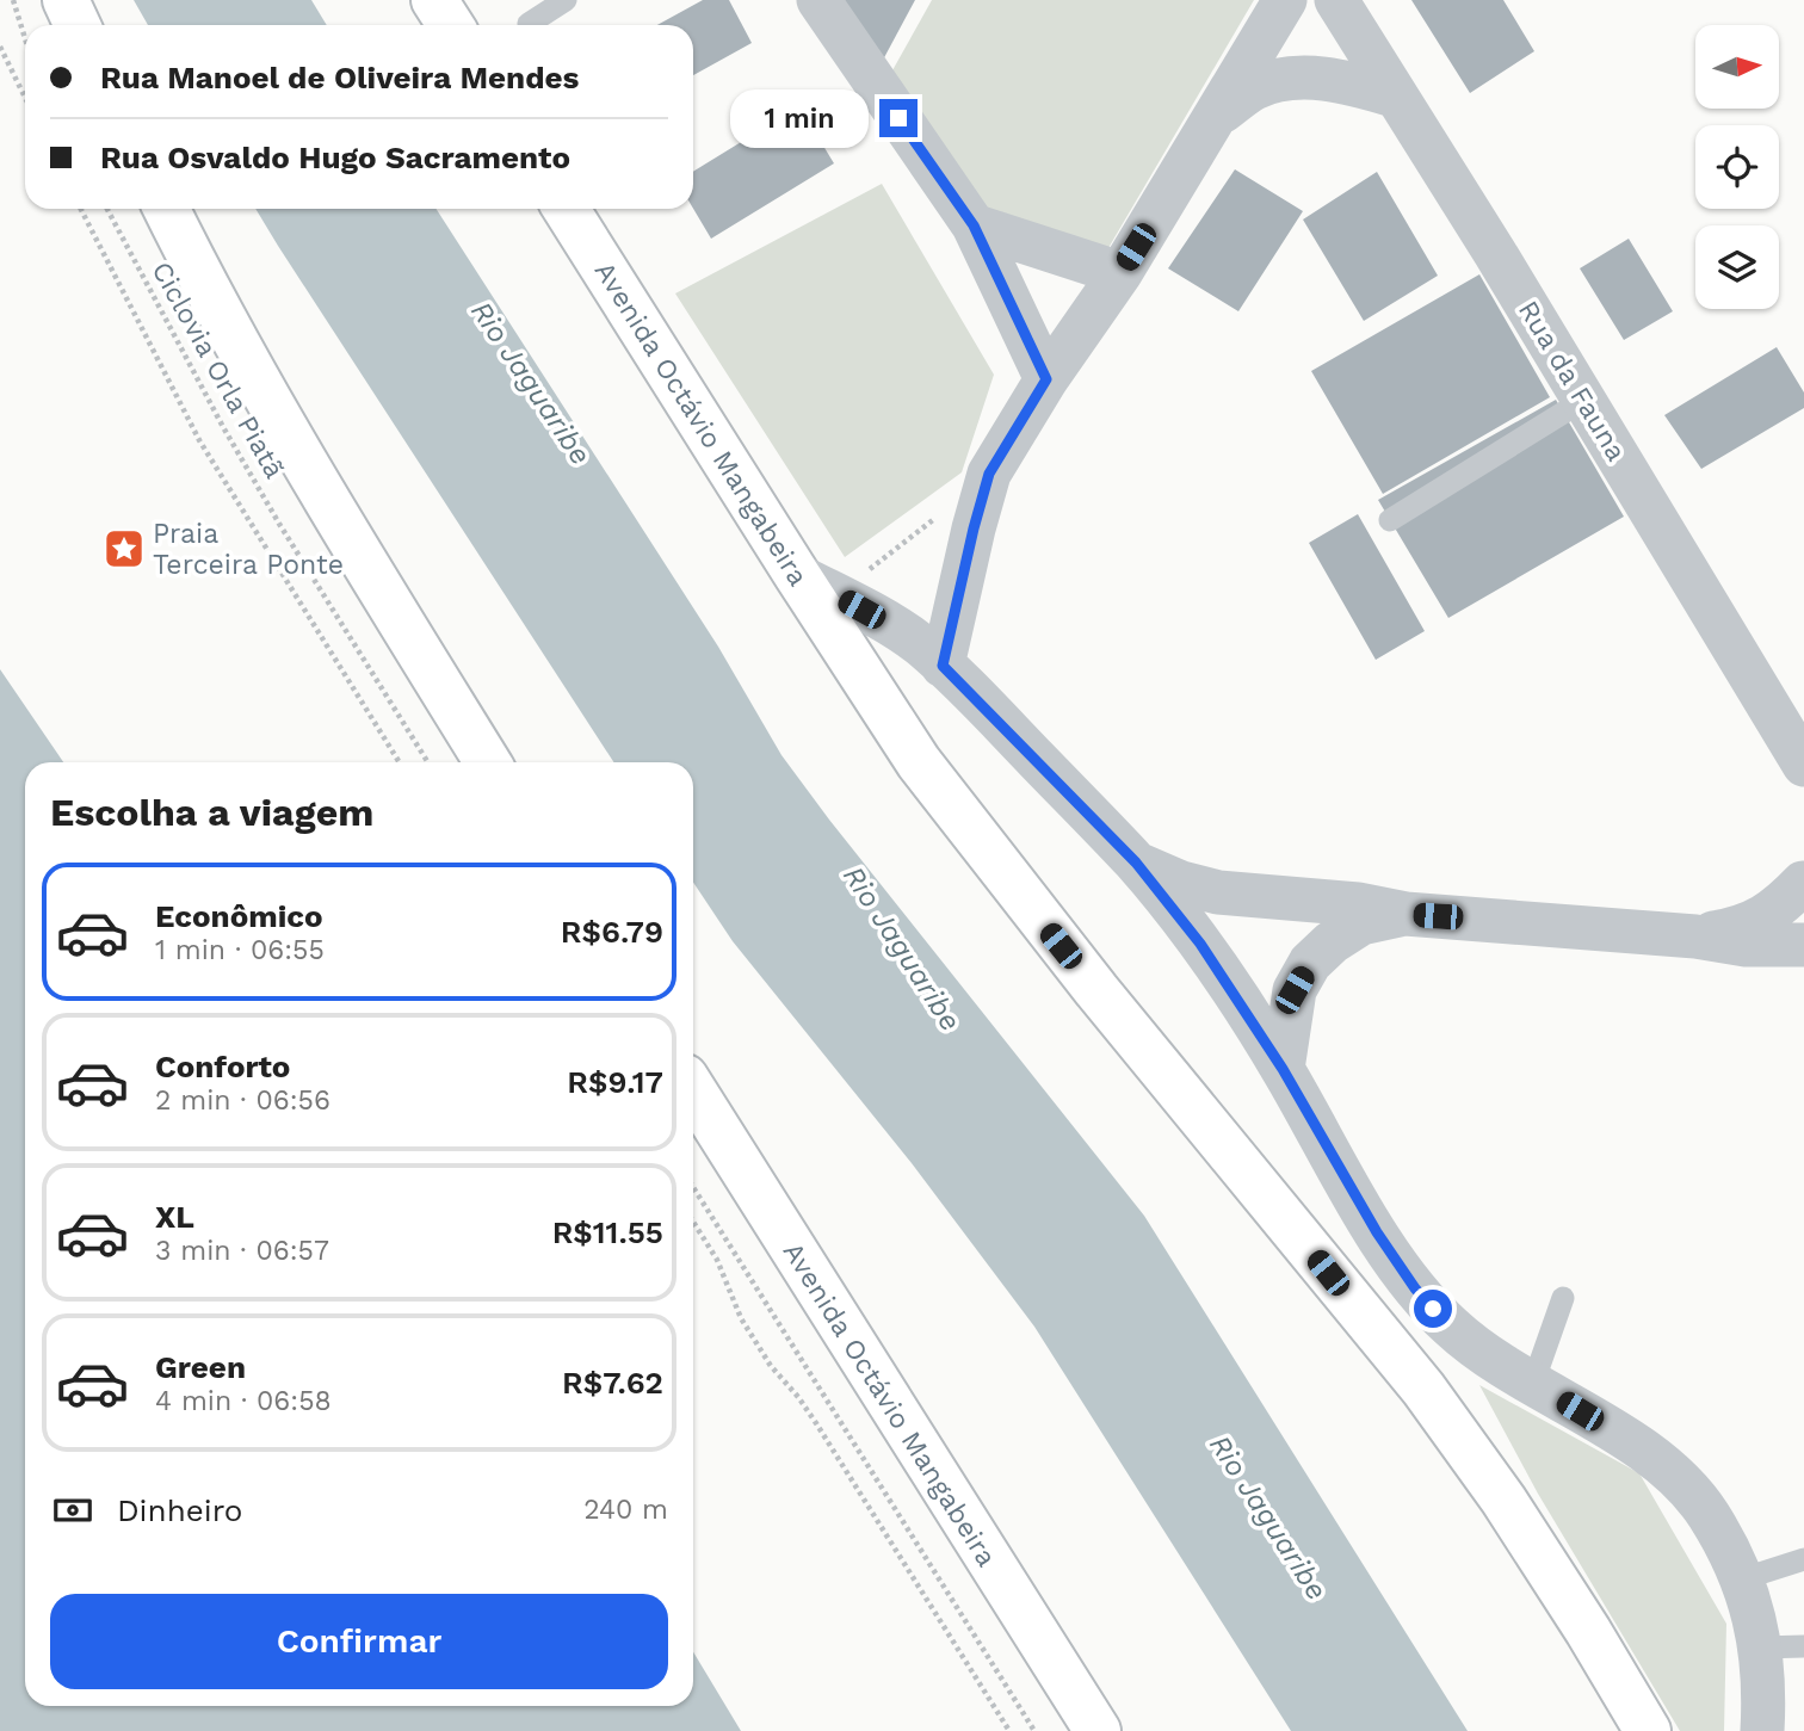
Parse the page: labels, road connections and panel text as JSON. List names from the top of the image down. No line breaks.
{"streets":{"main road":["Avenida Octávio Mangabeira"],"street":["Rua da Fauna"],"path":["Ciclovia Orla Piatã"]},"water":["Rio Jaguaribe"],"places":{"place":["Praia Terceira Ponte"]},"north":"right","page":{"banner":["Rua Manoel de Oliveira Mendes","Rua Osvaldo Hugo Sacramento"],"bubble":"1 min","heading":"Escolha a viagem","list":[{"name":"Econômico","note":"1 min · 06:55","value":"R$6.79"},{"name":"Conforto","note":"2 min · 06:56","value":"R$9.17"},{"name":"XL","note":"3 min · 06:57","value":"R$11.55"},{"name":"Green","note":"4 min · 06:58","value":"R$7.62"}],"pay":["Dinheiro","240 m"],"buttons":"Confirmar"}}
